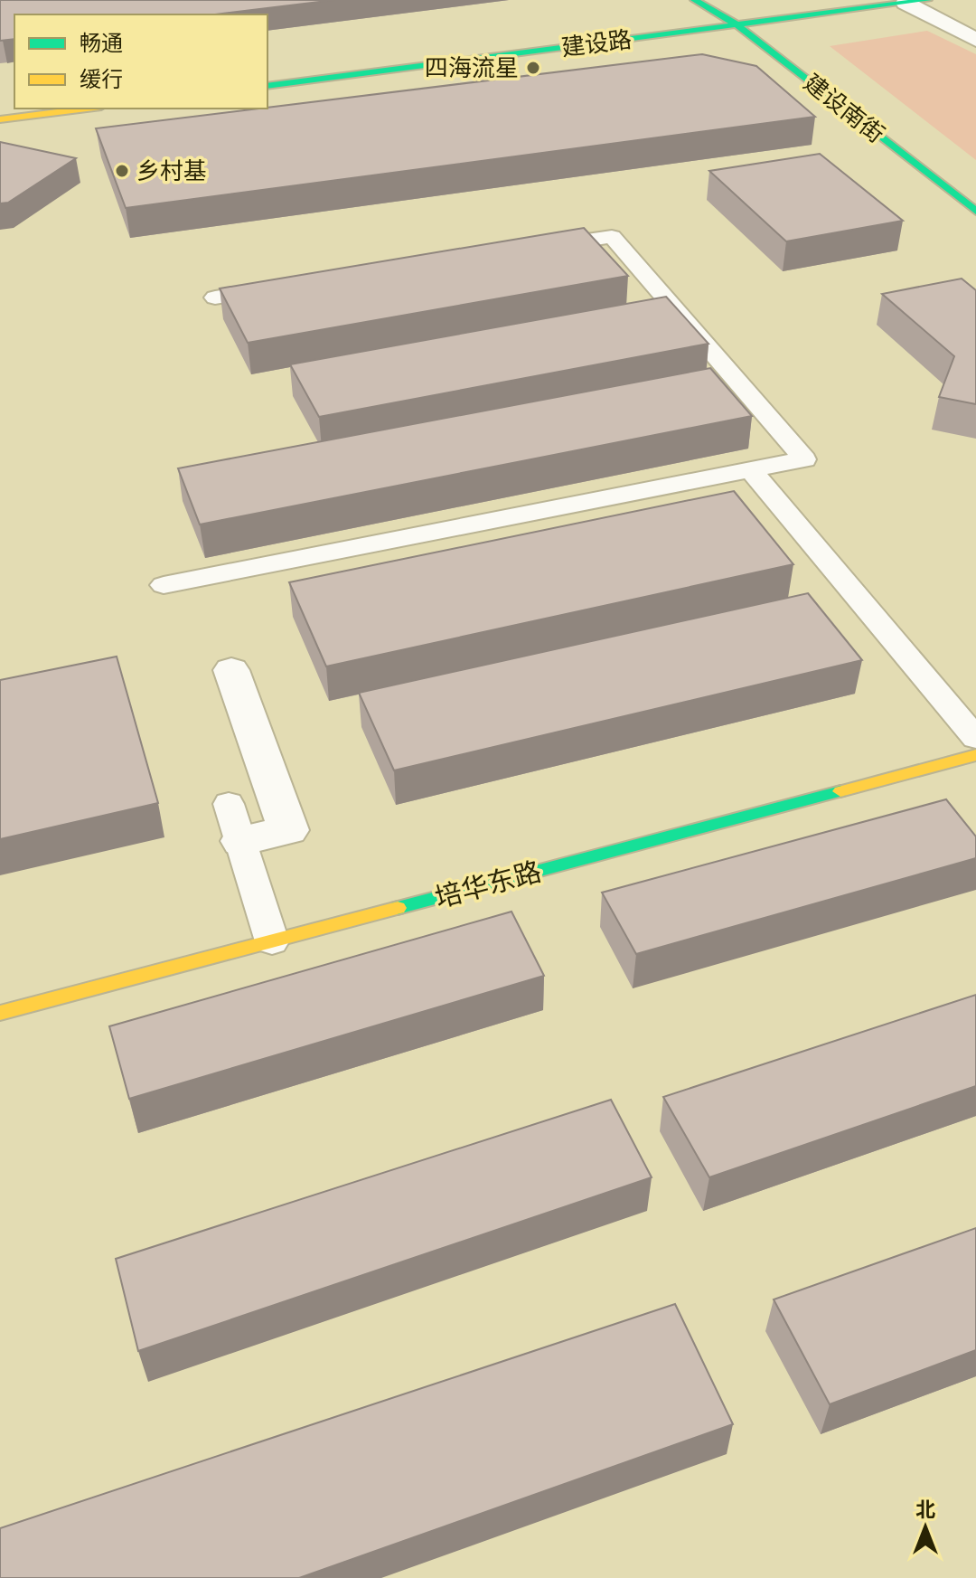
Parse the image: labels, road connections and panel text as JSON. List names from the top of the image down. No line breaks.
{"streets":{"street":["建设路","建设南街","培华东路"]},"crossings":[["建设路","建设南街"]],"places":["四海流星","乡村基"],"legend":["畅通","缓行"],"north":"top"}
